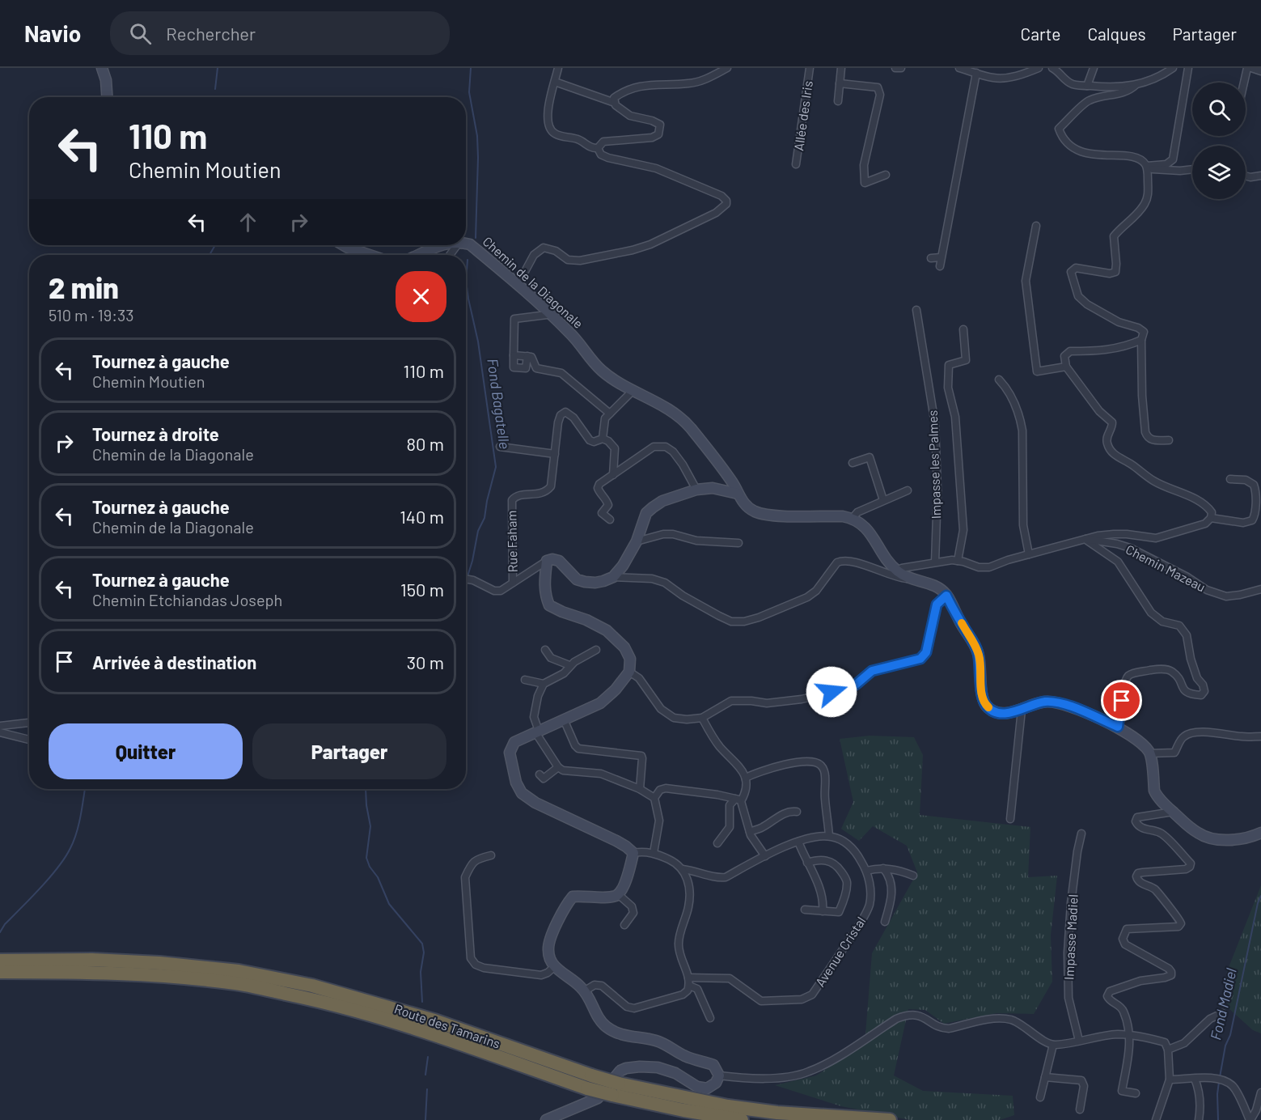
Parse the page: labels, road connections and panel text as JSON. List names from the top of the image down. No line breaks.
{"streets":{"highway":["Route des Tamarins"],"street":["Allée des Iris","Chemin de la Diagonale","Impasse les Palmes","Rue Faham","Chemin Mazeau","Impasse Madiel","Avenue Cristal"]},"crossings":[["Impasse les Palmes","Chemin Mazeau"]],"water":["Fond Bagatelle","Fond Madiel"],"page":{"header":"Navio","search":"Rechercher","nav":["Carte","Calques","Partager"],"turn":["110 m","Chemin Moutien"],"heading":["2 min","510 m · 19:33"],"list":[{"name":"Tournez à gauche","note":"Chemin Moutien","value":"110 m"},{"name":"Tournez à droite","note":"Chemin de la Diagonale","value":"80 m"},{"name":"Tournez à gauche","note":"Chemin de la Diagonale","value":"140 m"},{"name":"Tournez à gauche","note":"Chemin Etchiandas Joseph","value":"150 m"},{"name":"Arrivée à destination","value":"30 m"}],"buttons":["Quitter","Partager"]}}
